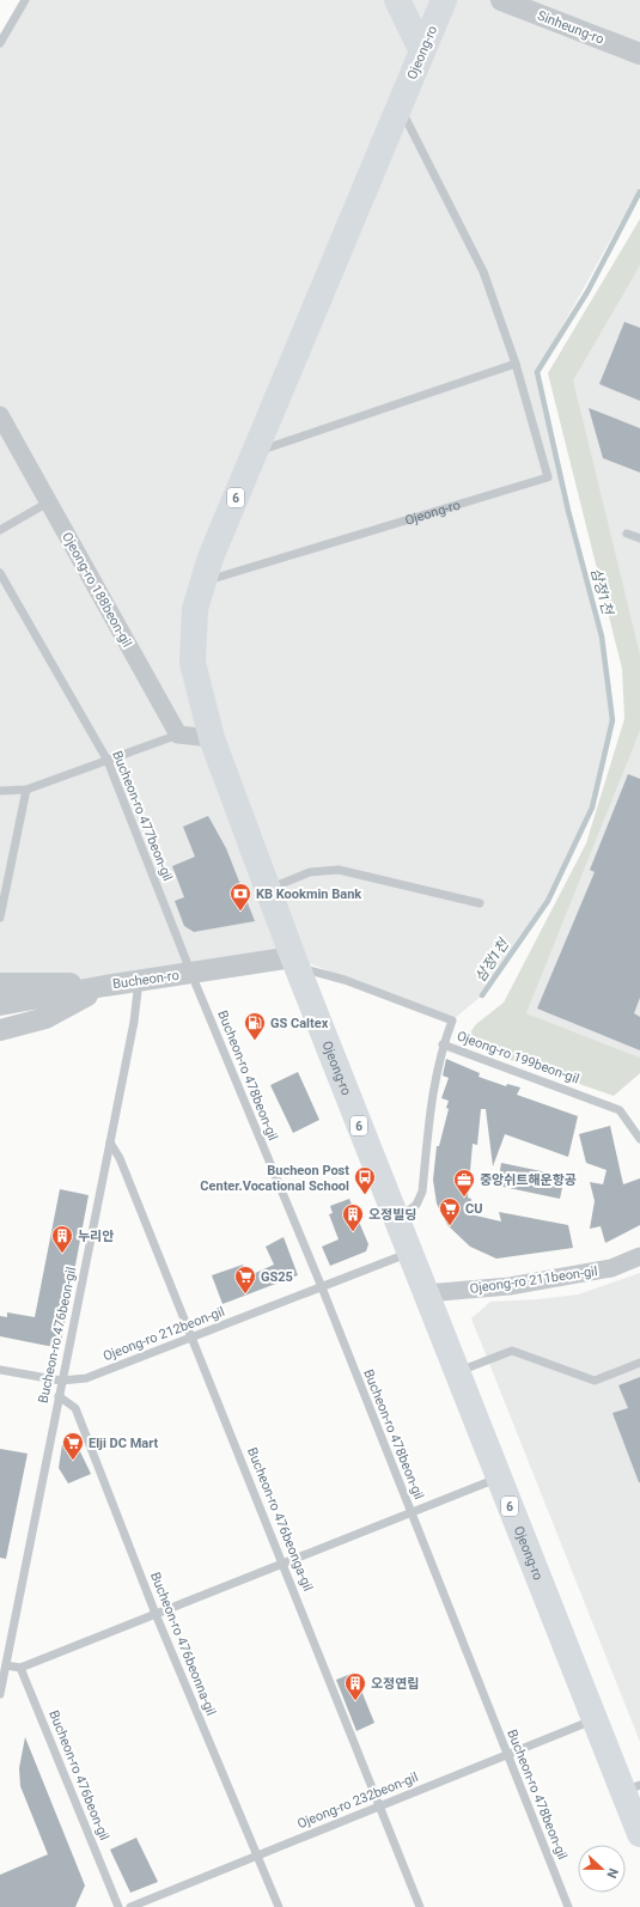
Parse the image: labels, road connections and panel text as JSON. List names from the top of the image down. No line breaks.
{"streets":{"main road":["Ojeong-ro","6"],"street":["Sinheung-ro","Ojeong-ro 188beon-gil","Bucheon-ro","Ojeong-ro 211beon-gil"],"lane":["Bucheon-ro 477beon-gil","Ojeong-ro 199beon-gil","Bucheon-ro 478beon-gil","Ojeong-ro 212beon-gil","Bucheon-ro 476beon-gil","Bucheon-ro 476beonga-gil","Bucheon-ro 476beonna-gil","Ojeong-ro 232beon-gil"]},"crossings":[["Ojeong-ro","Bucheon-ro"],["Ojeong-ro","Ojeong-ro 199beon-gil"],["Ojeong-ro","Ojeong-ro 211beon-gil"],["Ojeong-ro","Ojeong-ro 212beon-gil"],["Ojeong-ro","Ojeong-ro 232beon-gil"],["Bucheon-ro 477beon-gil","Bucheon-ro"],["Bucheon-ro 477beon-gil","Bucheon-ro 478beon-gil"],["Bucheon-ro","Ojeong-ro 199beon-gil"],["Bucheon-ro","Bucheon-ro 478beon-gil"],["Bucheon-ro","Bucheon-ro 476beon-gil"],["Bucheon-ro 478beon-gil","Ojeong-ro 212beon-gil"],["Bucheon-ro 478beon-gil","Ojeong-ro 232beon-gil"],["Ojeong-ro 212beon-gil","Bucheon-ro 476beon-gil"],["Ojeong-ro 212beon-gil","Bucheon-ro 476beonga-gil"],["Bucheon-ro 476beon-gil","Bucheon-ro 476beonga-gil"],["Bucheon-ro 476beon-gil","Bucheon-ro 476beonna-gil"],["Bucheon-ro 476beonga-gil","Ojeong-ro 232beon-gil"],["Bucheon-ro 476beonna-gil","Ojeong-ro 232beon-gil"]],"water":["삼정1천"],"places":{"bank":["KB Kookmin Bank"],"fuel station":["GS Caltex"],"bus stop":["Bucheon Post Center.Vocational School"],"office":["중앙쉬트해운항공"],"supermarket":["CU","GS25","Elji DC Mart"],"building":["오정빌딩","누리안","오정연립"]},"north":"right"}
